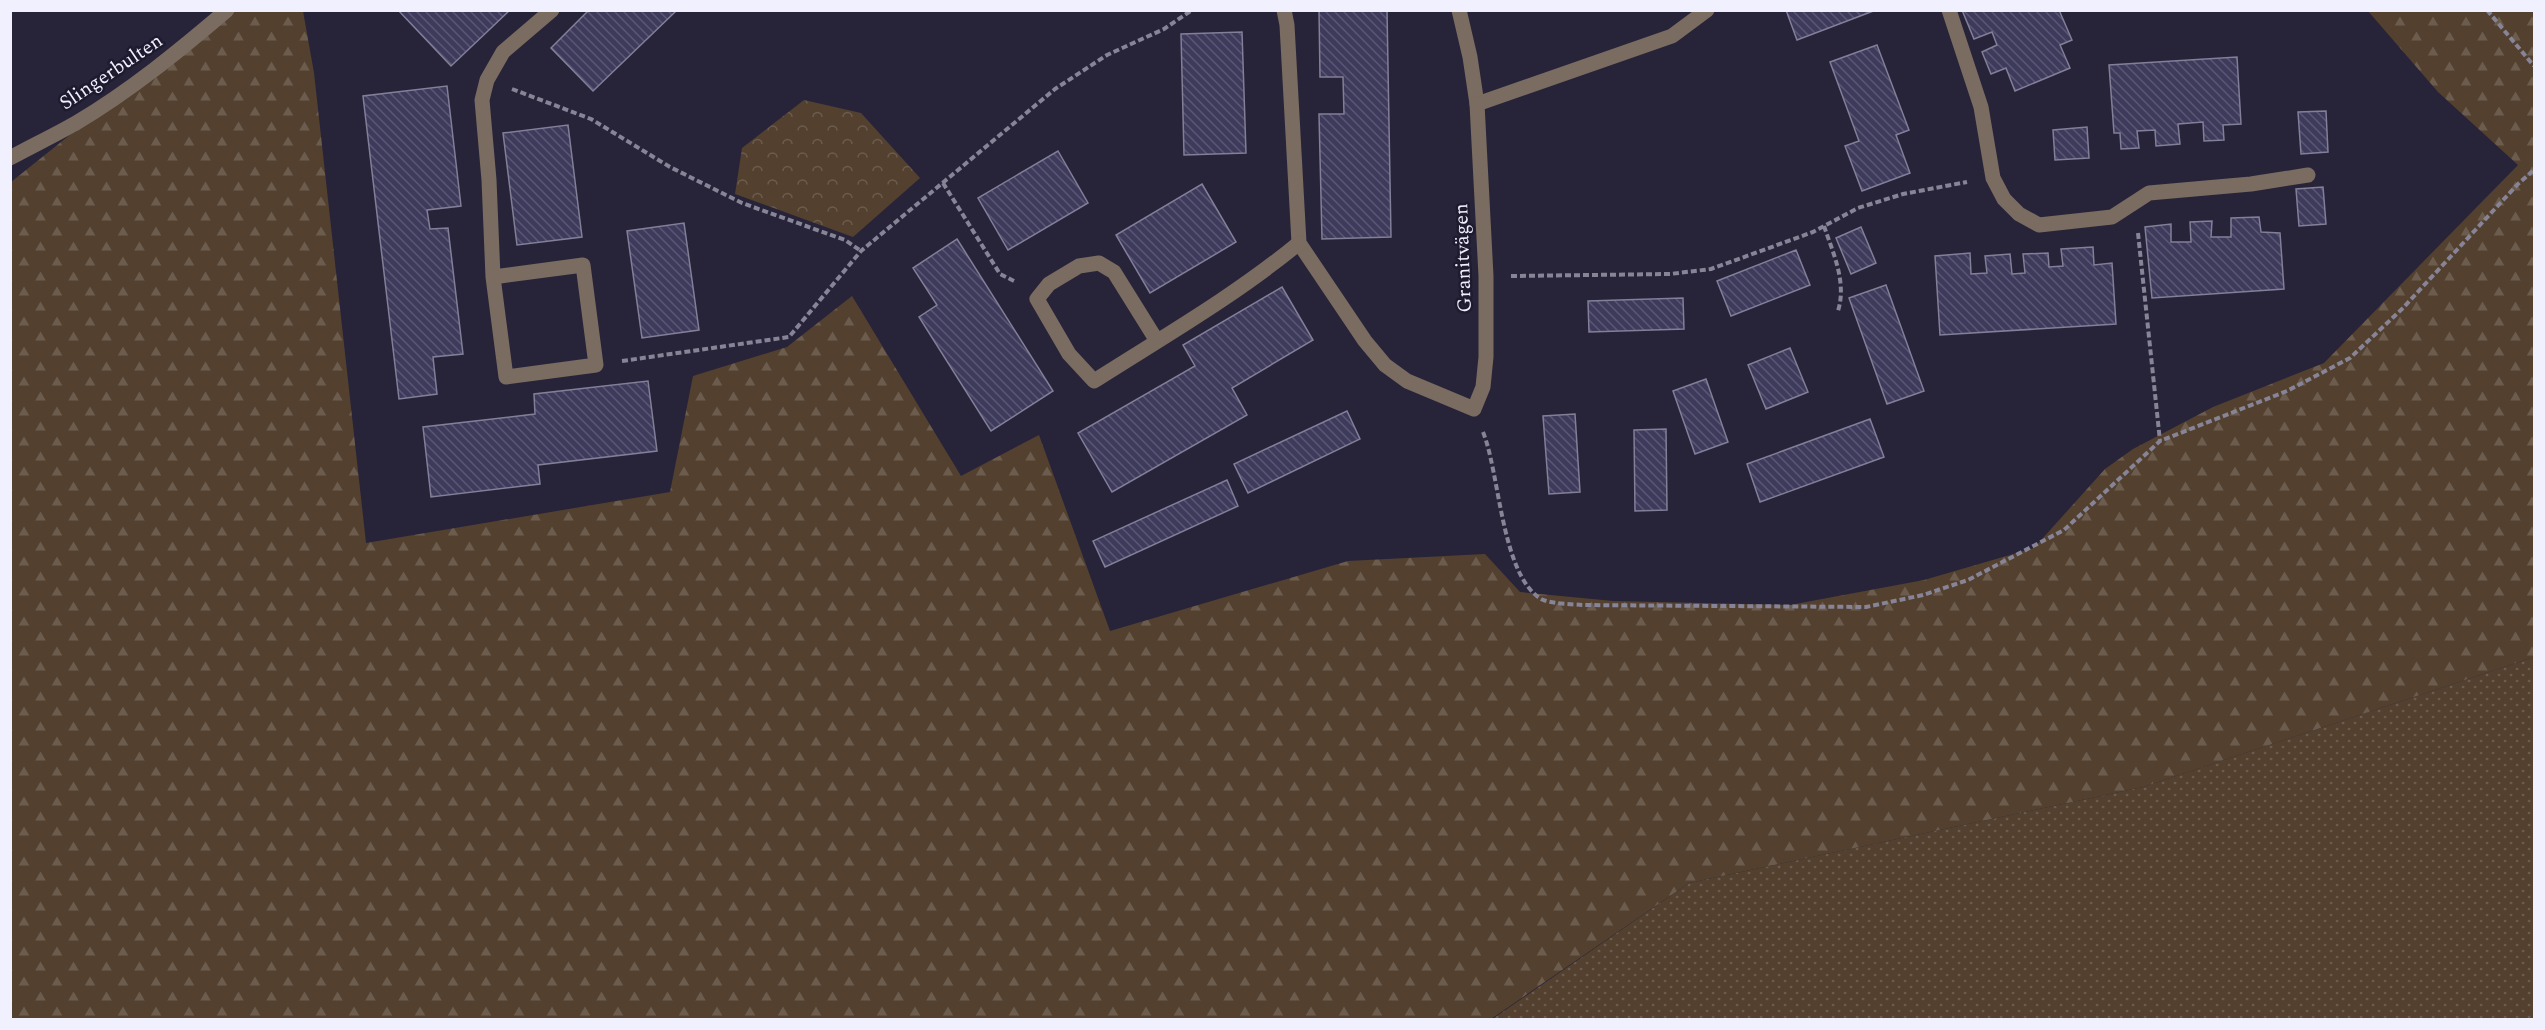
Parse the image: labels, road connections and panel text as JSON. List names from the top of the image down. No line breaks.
{"streets":{"street":["Slingerbulten","Granitvägen"]}}
